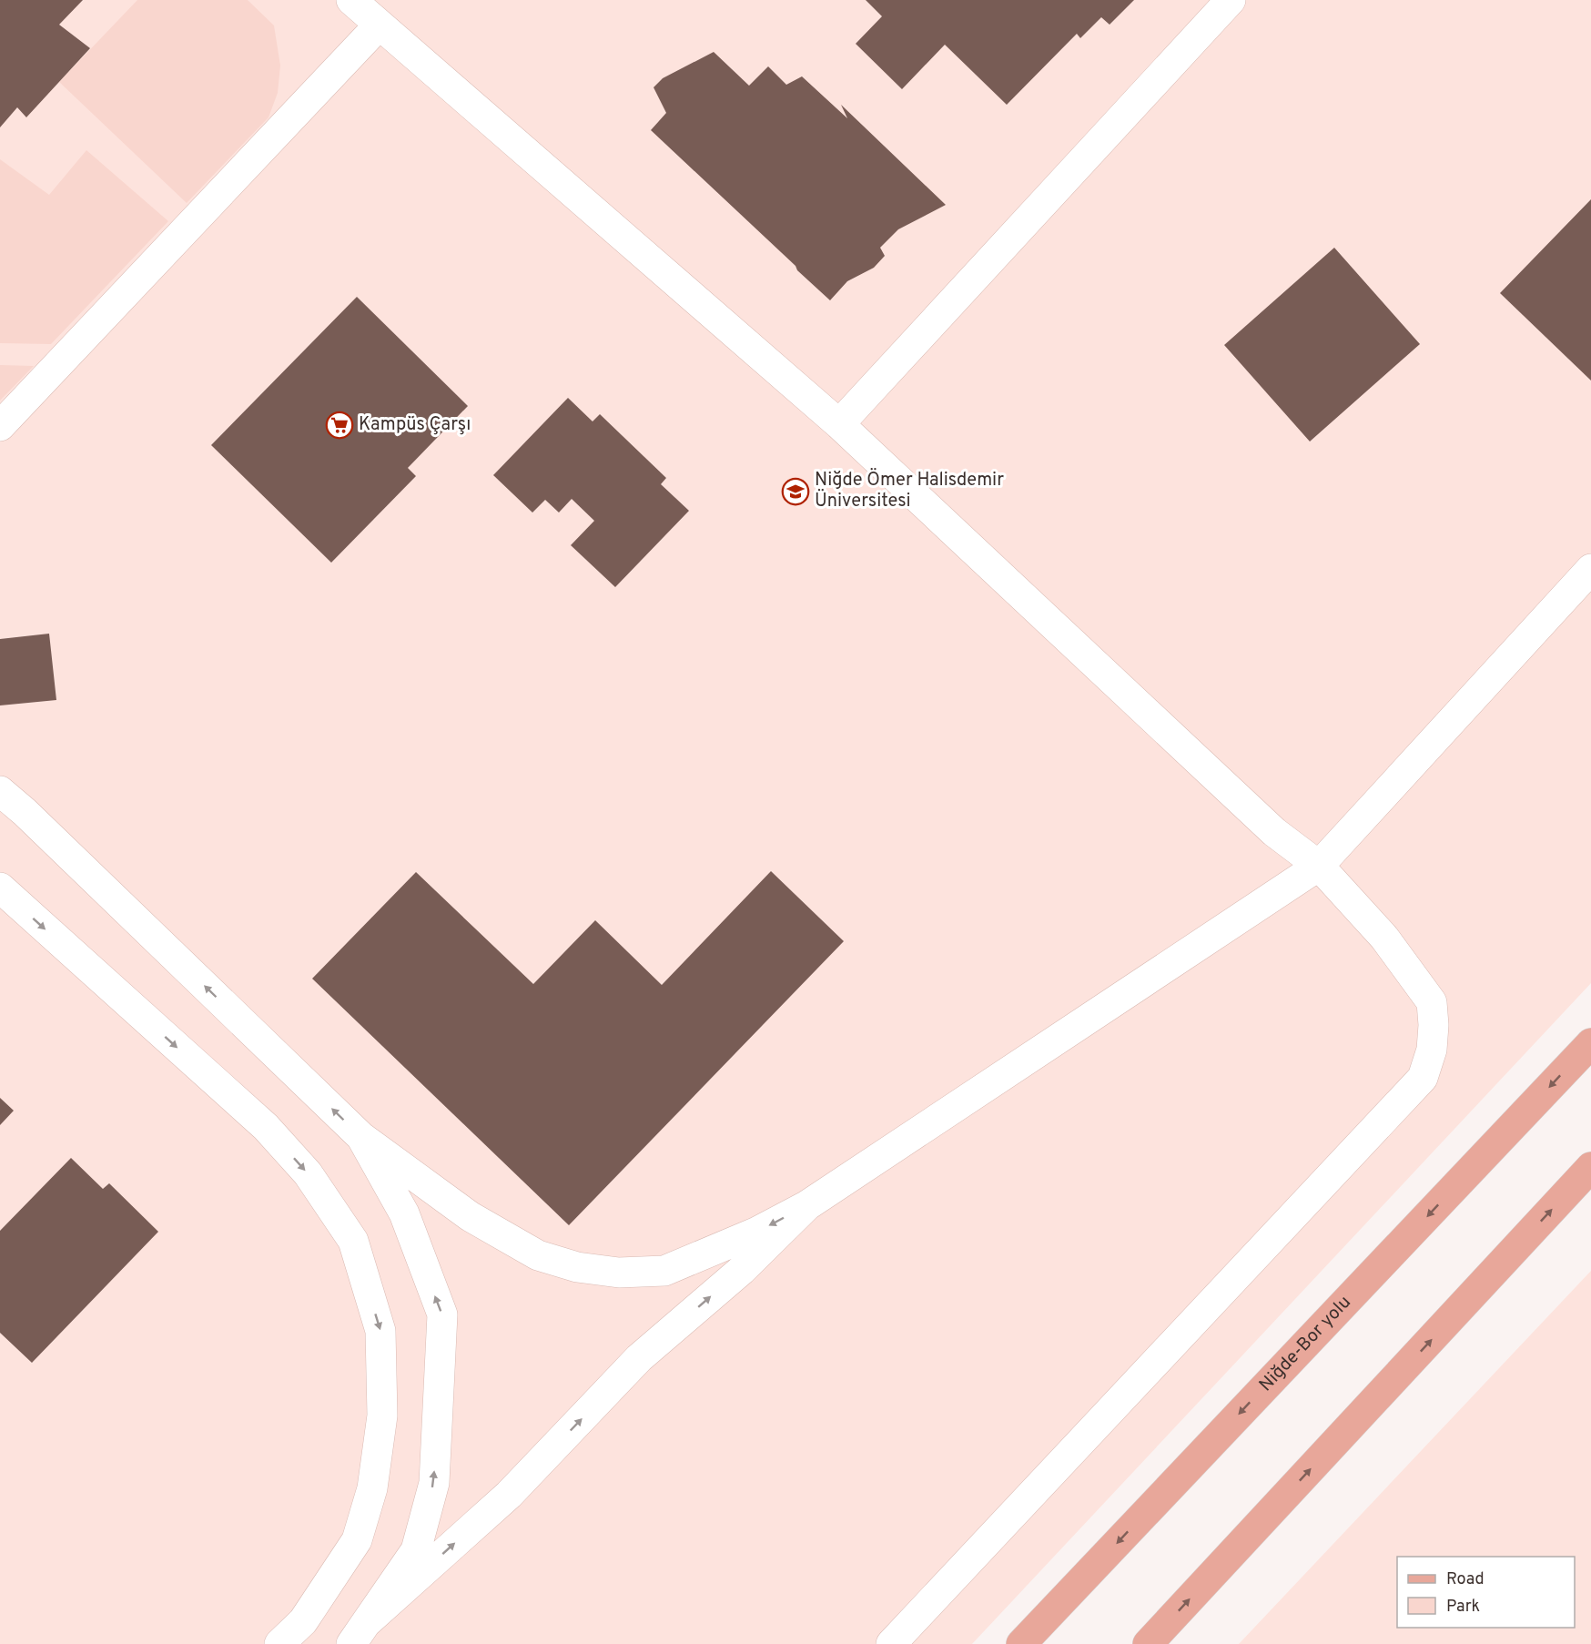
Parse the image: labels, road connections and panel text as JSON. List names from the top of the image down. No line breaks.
{"streets":{"main road":["Niğde-Bor yolu"]},"places":{"supermarket":["Kampüs Çarşı"],"school or university":["Niğde Ömer Halisdemir Üniversitesi"]},"legend":["Road","Park"]}
